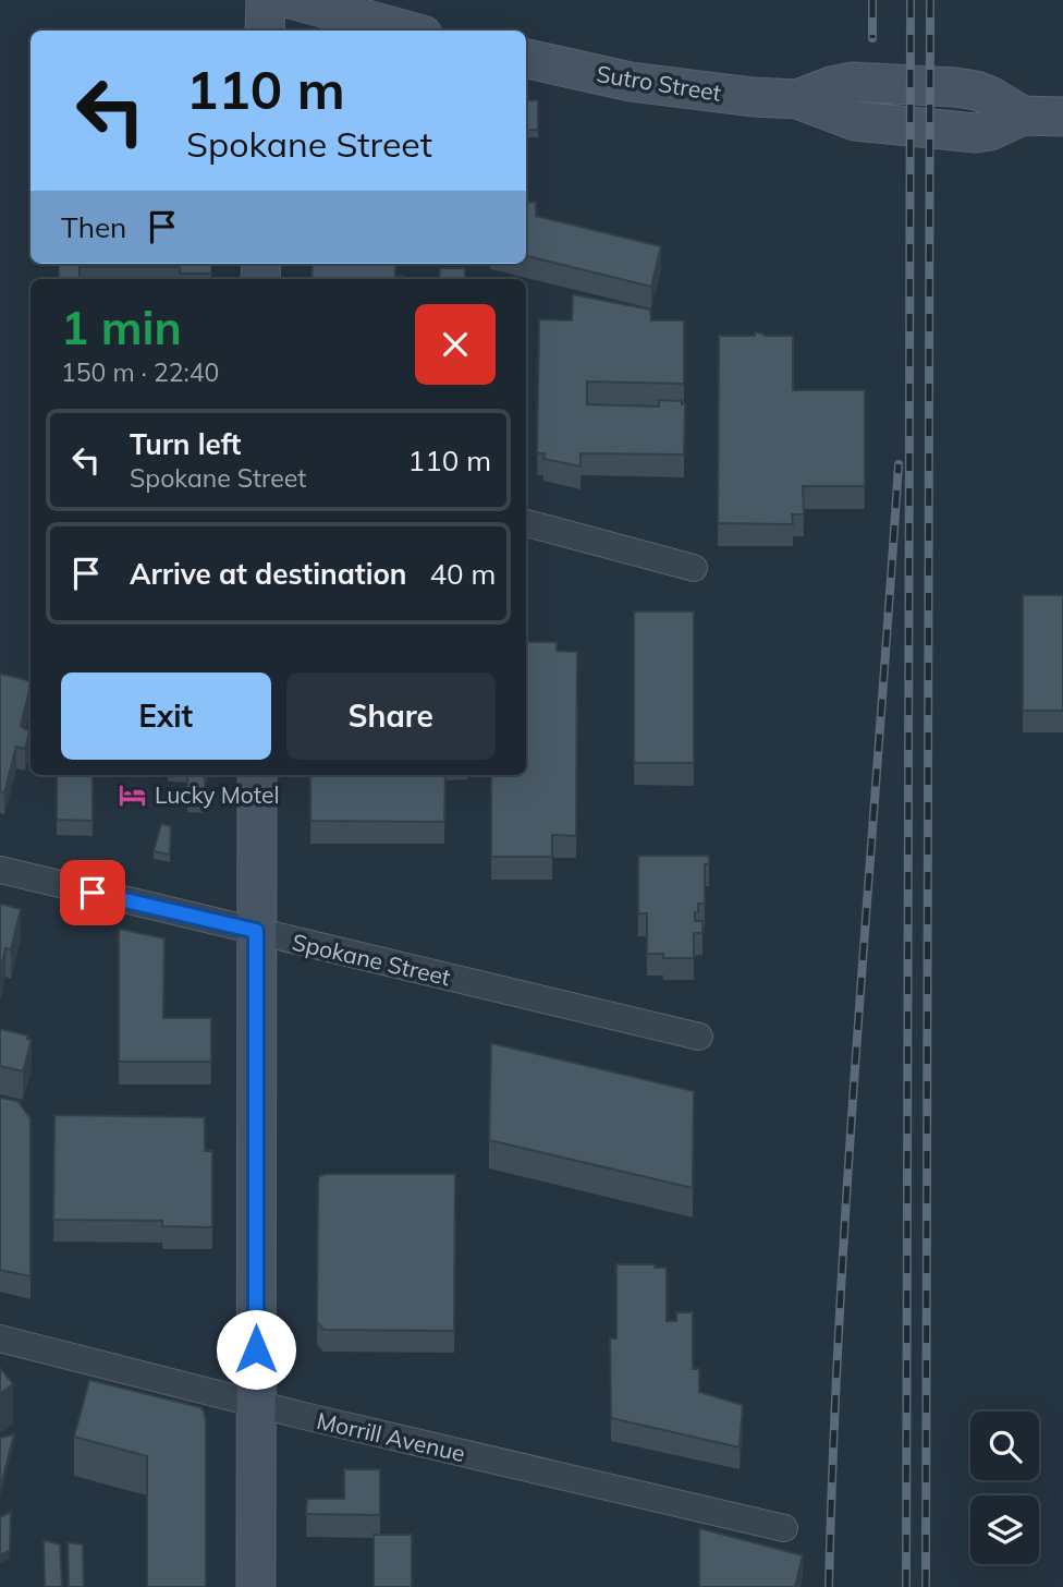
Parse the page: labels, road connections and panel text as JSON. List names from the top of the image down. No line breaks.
{"streets":{"main road":["Sutro Street"],"street":["Spokane Street","Morrill Avenue"]},"places":{"hotel":["Lucky Motel"]},"page":{"turn":["110 m","Spokane Street"],"then":"Then","heading":["1 min","150 m · 22:40"],"list":[{"name":"Turn left","note":"Spokane Street","value":"110 m"},{"name":"Arrive at destination","value":"40 m"}],"buttons":["Exit","Share"]}}
